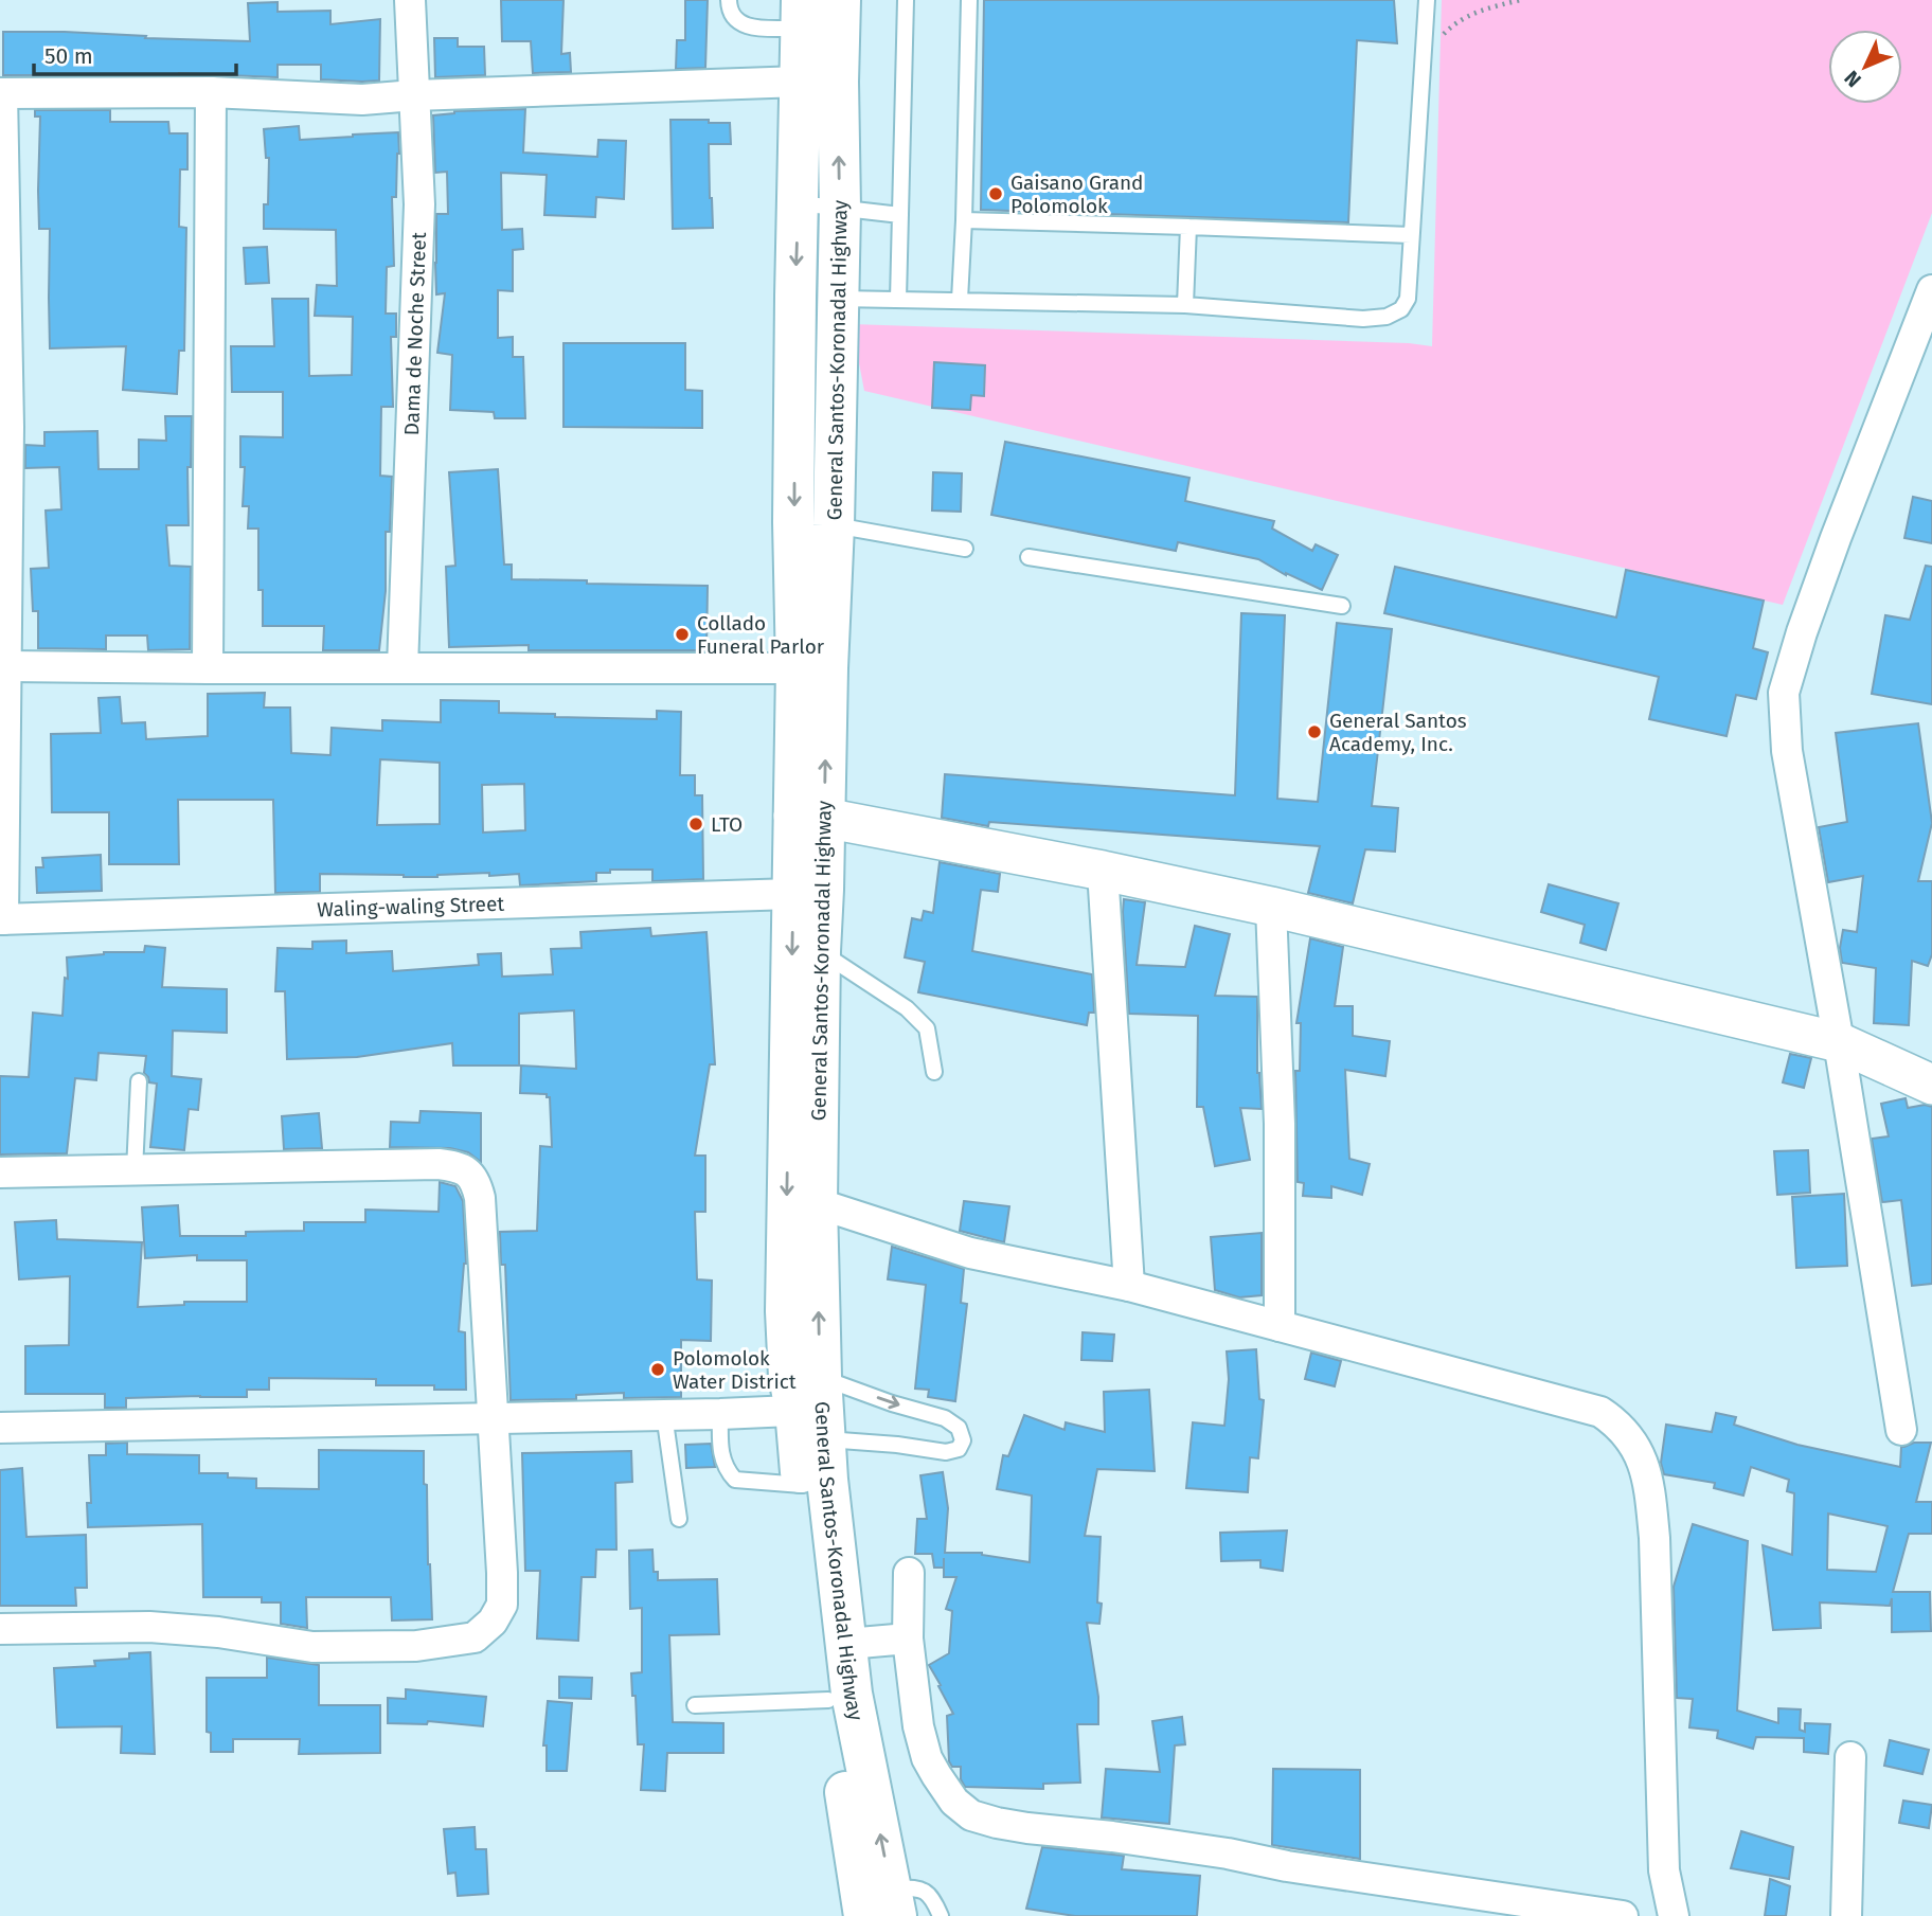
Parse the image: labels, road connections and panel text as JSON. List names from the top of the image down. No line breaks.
{"streets":{"highway":["General Santos-Koronadal Highway"],"street":["Dama de Noche Street","Waling-waling Street"]},"crossings":[["General Santos-Koronadal Highway","Waling-waling Street"]],"places":["Gaisano Grand Polomolok","Collado Funeral Parlor","General Santos Academy, Inc.","LTO","Polomolok Water District"],"scale_bar":"50 m","north":"bottom left"}
